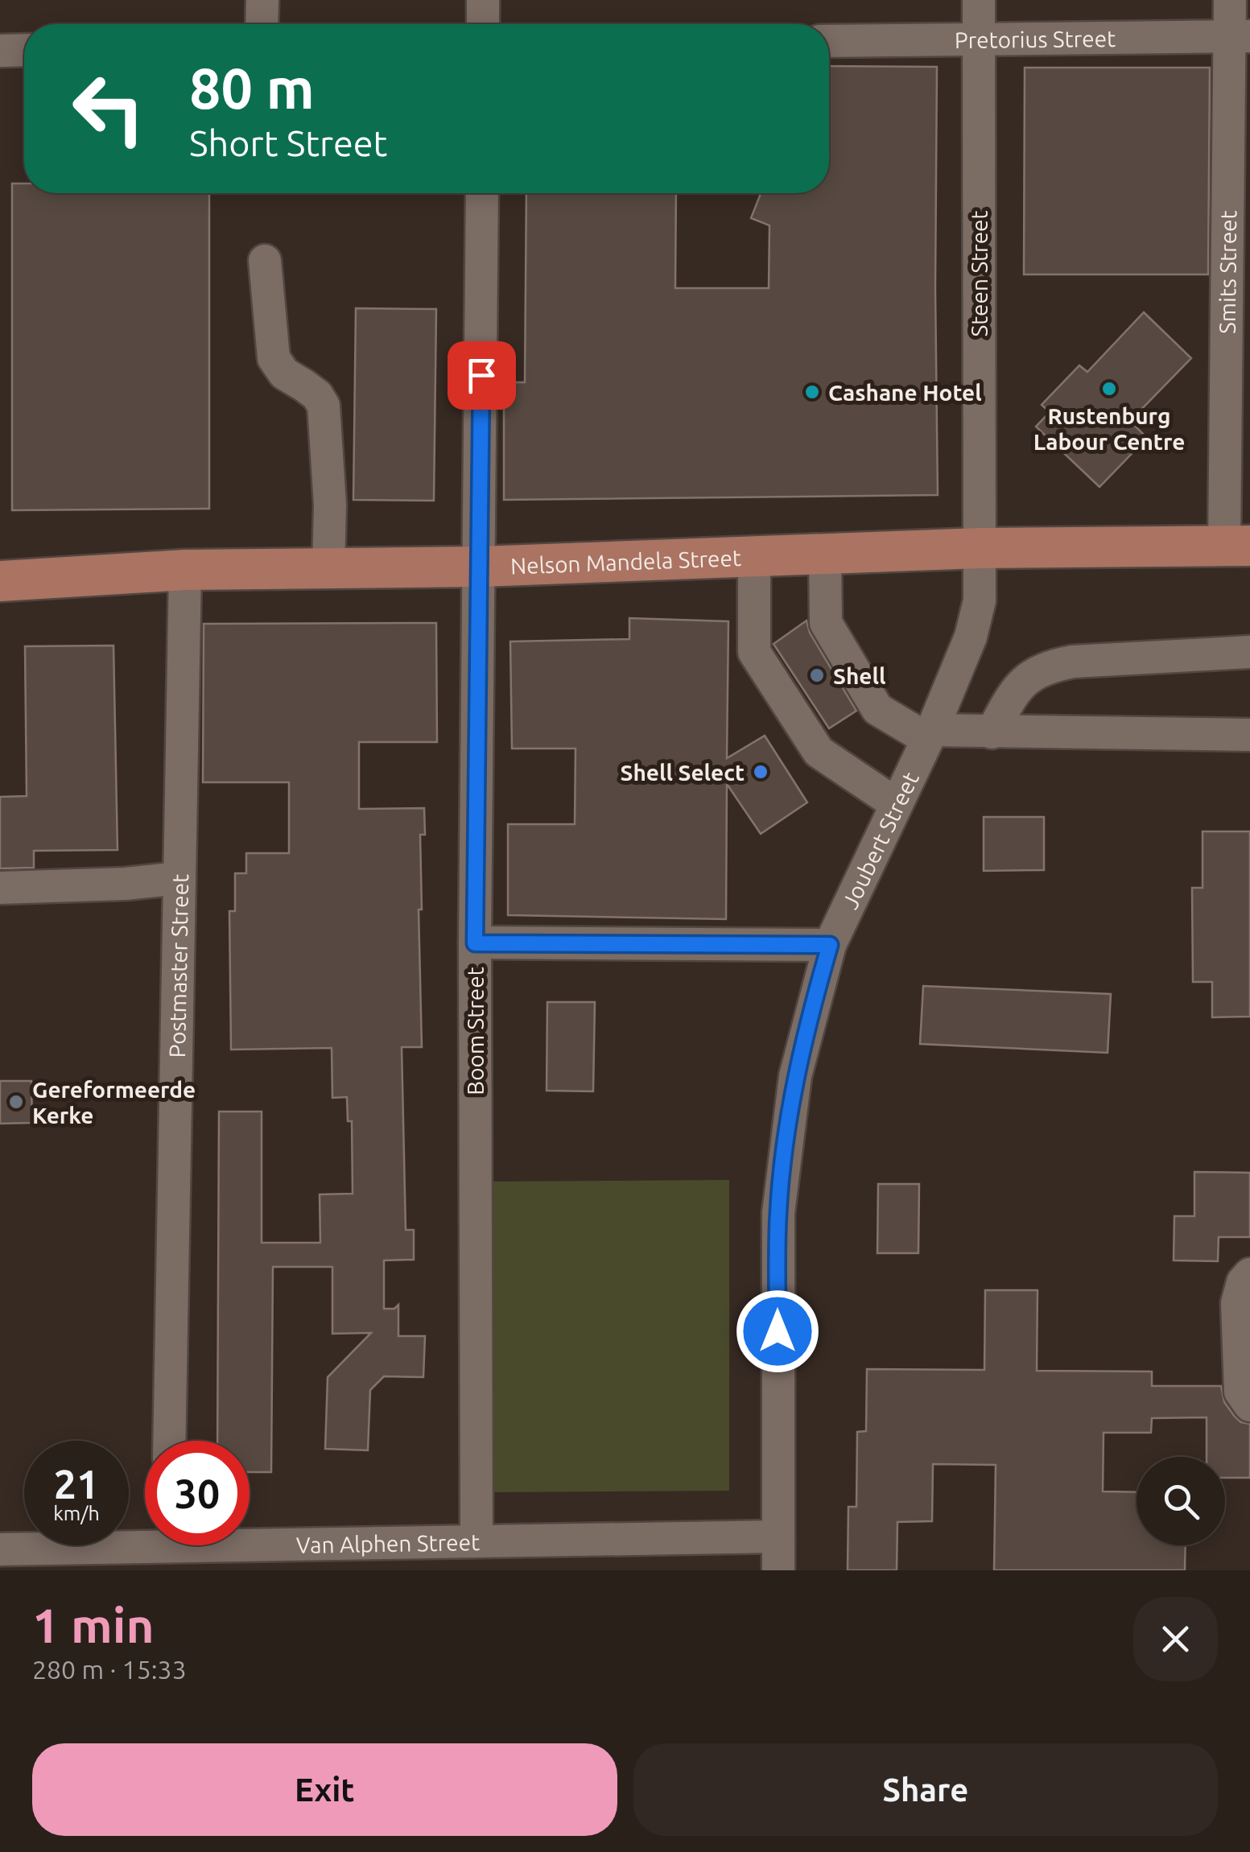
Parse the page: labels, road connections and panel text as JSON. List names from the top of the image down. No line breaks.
{"streets":{"main road":["Nelson Mandela Street"],"street":["Pretorius Street","Smits Street","Steen Street","Joubert Street","Postmaster Street","Boom Street","Van Alphen Street"]},"crossings":[["Pretorius Street","Smits Street"],["Pretorius Street","Steen Street"],["Smits Street","Nelson Mandela Street"],["Steen Street","Nelson Mandela Street"],["Steen Street","Joubert Street"],["Nelson Mandela Street","Joubert Street"],["Nelson Mandela Street","Postmaster Street"],["Nelson Mandela Street","Boom Street"],["Joubert Street","Van Alphen Street"],["Boom Street","Van Alphen Street"]],"places":["Rustenburg Labour Centre","Cashane Hotel","Shell","Shell Select","Gereformeerde Kerke"],"page":{"turn":["80 m","Short Street"],"speed":"21 km/h","limit":"30","heading":["1 min","280 m · 15:33"],"buttons":["Exit","Share"]}}
